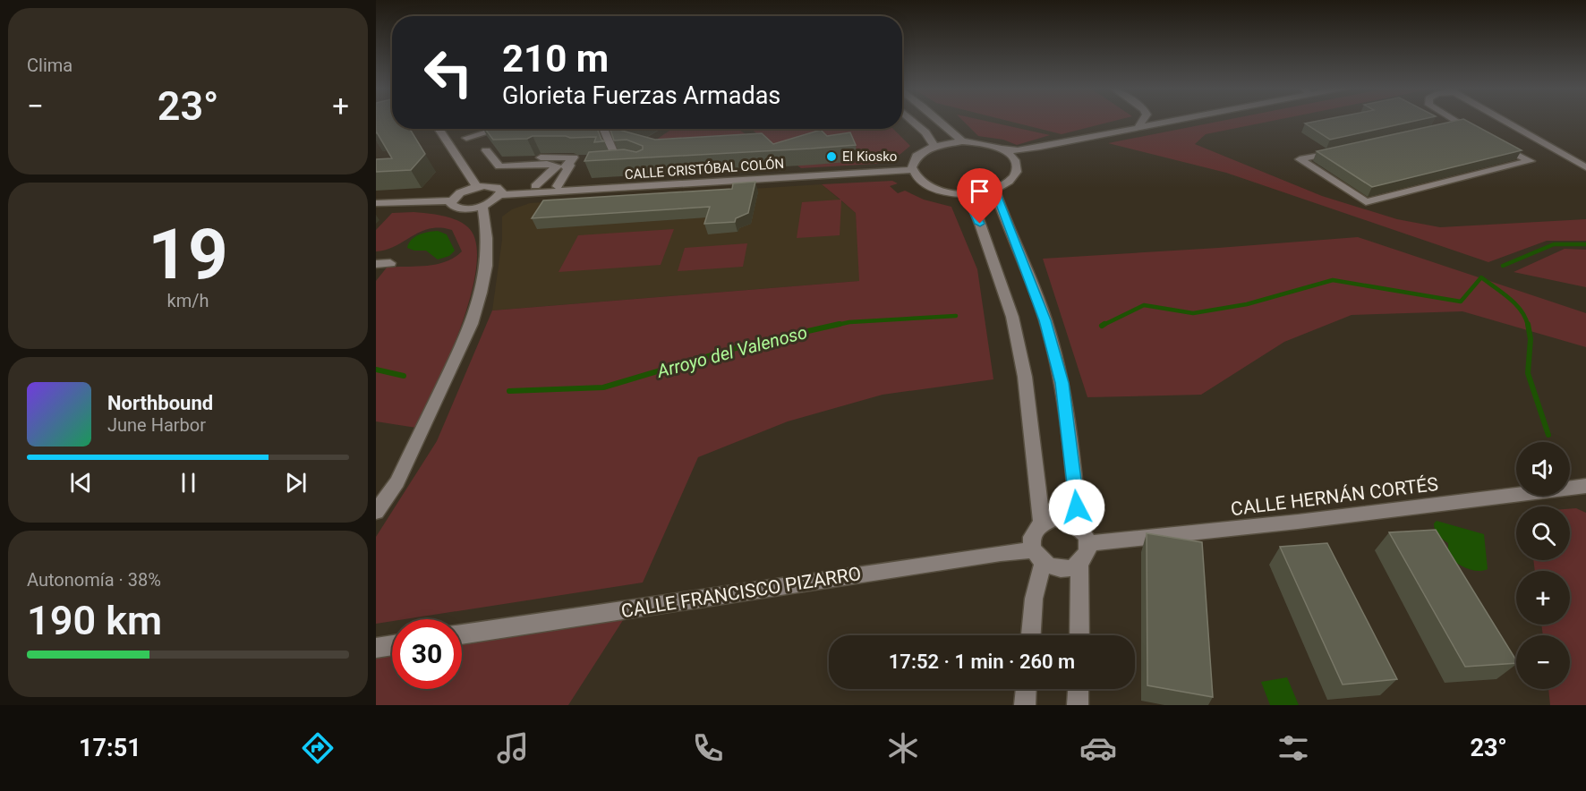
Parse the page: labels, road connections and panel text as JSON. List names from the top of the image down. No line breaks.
{"streets":{"street":["CALLE CRISTÓBAL COLÓN","CALLE HERNÁN CORTÉS","CALLE FRANCISCO PIZARRO"]},"crossings":[["CALLE HERNÁN CORTÉS","CALLE FRANCISCO PIZARRO"]],"water":["Arroyo del Valenoso"],"places":["El Kiosko"],"page":{"tile":["Clima",["19","km/h"],["Autonomía · 38%","190 km"]],"turn":["210 m","Glorieta Fuerzas Armadas"],"heat":["−","23°","+"],"song":["Northbound","June Harbor"],"map_buttons":["+","−"],"limit":"30","trip":"17:52 · 1 min · 260 m","tabs":["17:51","23°"]}}
